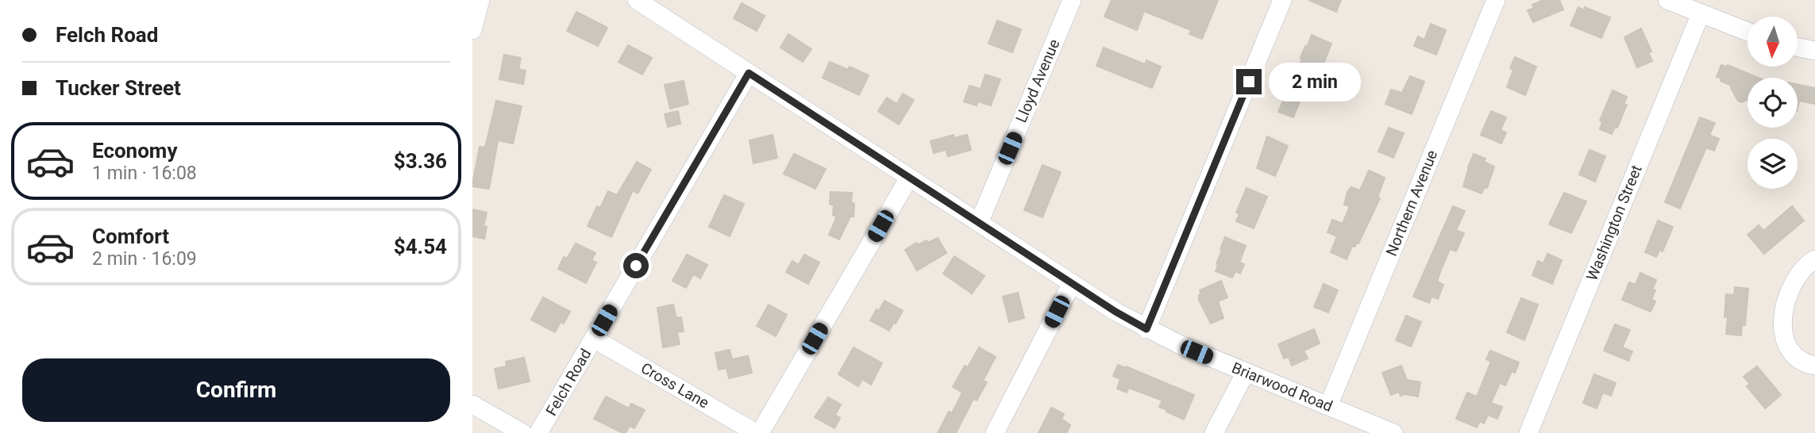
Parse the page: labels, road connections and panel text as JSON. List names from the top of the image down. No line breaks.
{"streets":{"street":["Lloyd Avenue","Northern Avenue","Washington Street","Felch Road","Cross Lane","Briarwood Road"]},"crossings":[["Lloyd Avenue","Briarwood Road"],["Northern Avenue","Briarwood Road"],["Felch Road","Cross Lane"],["Felch Road","Briarwood Road"]],"north":"bottom","page":{"banner":["Felch Road","Tucker Street"],"bubble":"2 min","list":[{"name":"Economy","note":"1 min · 16:08","value":"$3.36"},{"name":"Comfort","note":"2 min · 16:09","value":"$4.54"}],"buttons":"Confirm"}}
